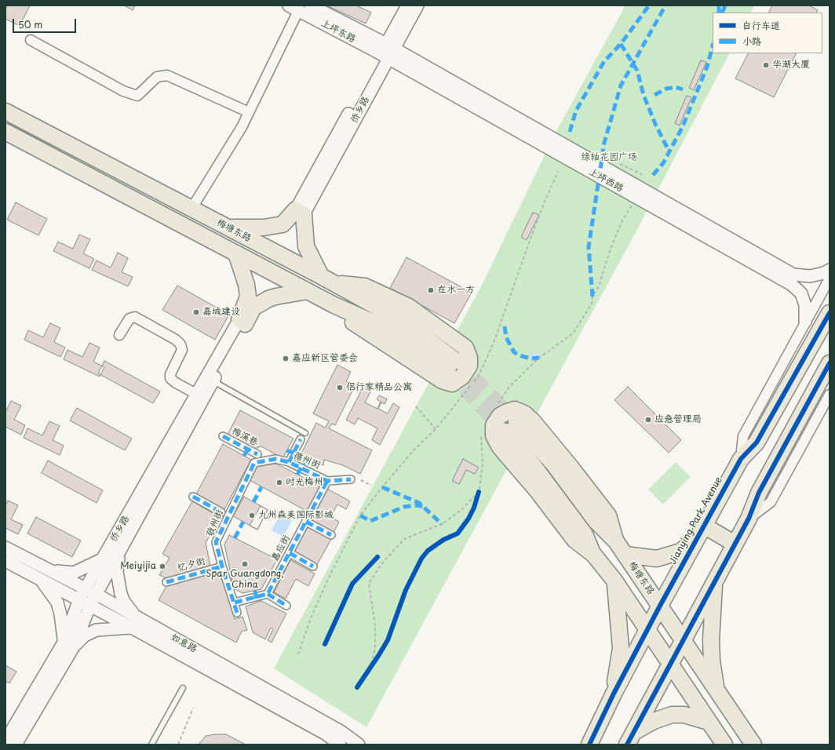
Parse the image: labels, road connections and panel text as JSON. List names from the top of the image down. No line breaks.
{"streets":{"main road":["梅塘东路","Jianying Park Avenue"],"street":["上坪东路","侨乡路","上坪西路","梅溪巷","循州街","敬州街","嘉应街","忆夕街","如意路"]},"crossings":[["上坪东路","侨乡路"],["上坪东路","上坪西路"],["侨乡路","上坪西路"],["侨乡路","如意路"],["梅塘东路","Jianying Park Avenue"],["循州街","敬州街"],["循州街","嘉应街"],["敬州街","忆夕街"]],"parks":["绿轴花园广场"],"places":["华潮大厦","在水一方","嘉城建设","嘉应新区管委会","侣行家精品公寓","应急管理局","时光梅州","九州森美国际影城","Spar Guangdong, China","Meiyijia"],"legend":["自行车道","小路"],"scale_bar":"50 m"}
